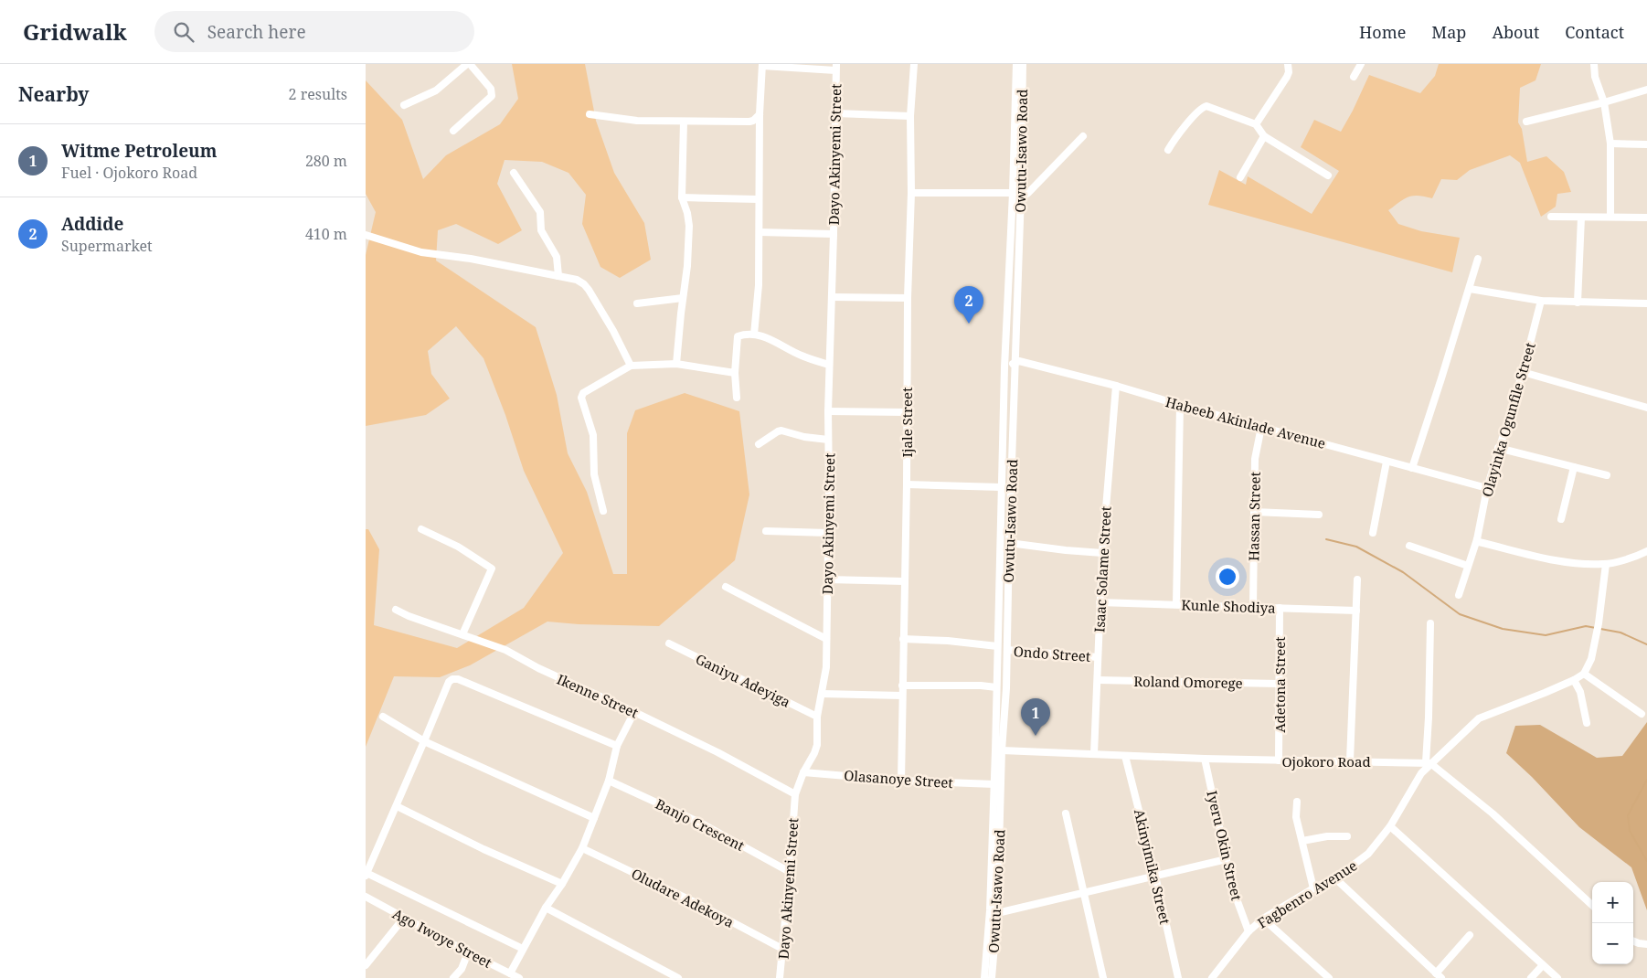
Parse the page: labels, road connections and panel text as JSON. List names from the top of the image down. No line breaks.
{"streets":{"street":["Owutu-Isawo Road","Dayo Akinyemi Street","Olayinka Ogunfile Street","Ijale Street","Habeeb Akinlade Avenue","Hassan Street","Isaac Solame Street","Kunle Shodiya","Ondo Street","Ganiyu Adeyiga","Roland Omorege","Adetona Street","Ikenne Street","Ojokoro Road","Olasanoye Street","Banjo Crescent","Iyeru Okin Street","Akinyimika Street","Fagbenro Avenue","Oludare Adekoya","Ago Iwoye Street"]},"crossings":[["Owutu-Isawo Road","Habeeb Akinlade Avenue"],["Owutu-Isawo Road","Ondo Street"],["Owutu-Isawo Road","Ojokoro Road"],["Owutu-Isawo Road","Olasanoye Street"],["Dayo Akinyemi Street","Ganiyu Adeyiga"],["Dayo Akinyemi Street","Ikenne Street"],["Dayo Akinyemi Street","Olasanoye Street"],["Dayo Akinyemi Street","Banjo Crescent"],["Dayo Akinyemi Street","Oludare Adekoya"],["Olayinka Ogunfile Street","Habeeb Akinlade Avenue"],["Ijale Street","Olasanoye Street"],["Habeeb Akinlade Avenue","Hassan Street"],["Habeeb Akinlade Avenue","Isaac Solame Street"],["Hassan Street","Kunle Shodiya"],["Isaac Solame Street","Kunle Shodiya"],["Isaac Solame Street","Ondo Street"],["Isaac Solame Street","Roland Omorege"],["Isaac Solame Street","Ojokoro Road"],["Kunle Shodiya","Adetona Street"],["Roland Omorege","Adetona Street"],["Adetona Street","Ojokoro Road"],["Ojokoro Road","Iyeru Okin Street"],["Ojokoro Road","Akinyimika Street"],["Ojokoro Road","Fagbenro Avenue"],["Iyeru Okin Street","Fagbenro Avenue"]],"page":{"header":"Gridwalk","search":"Search here","nav":["Home","Map","About","Contact"],"heading":["Nearby","2 results"],"list":[{"mark":"1","name":"Witme Petroleum","note":"Fuel · Ojokoro Road","value":"280 m"},{"mark":"2","name":"Addide","note":"Supermarket","value":"410 m"}],"pins":["2","1"],"map_buttons":["+","−"]}}
